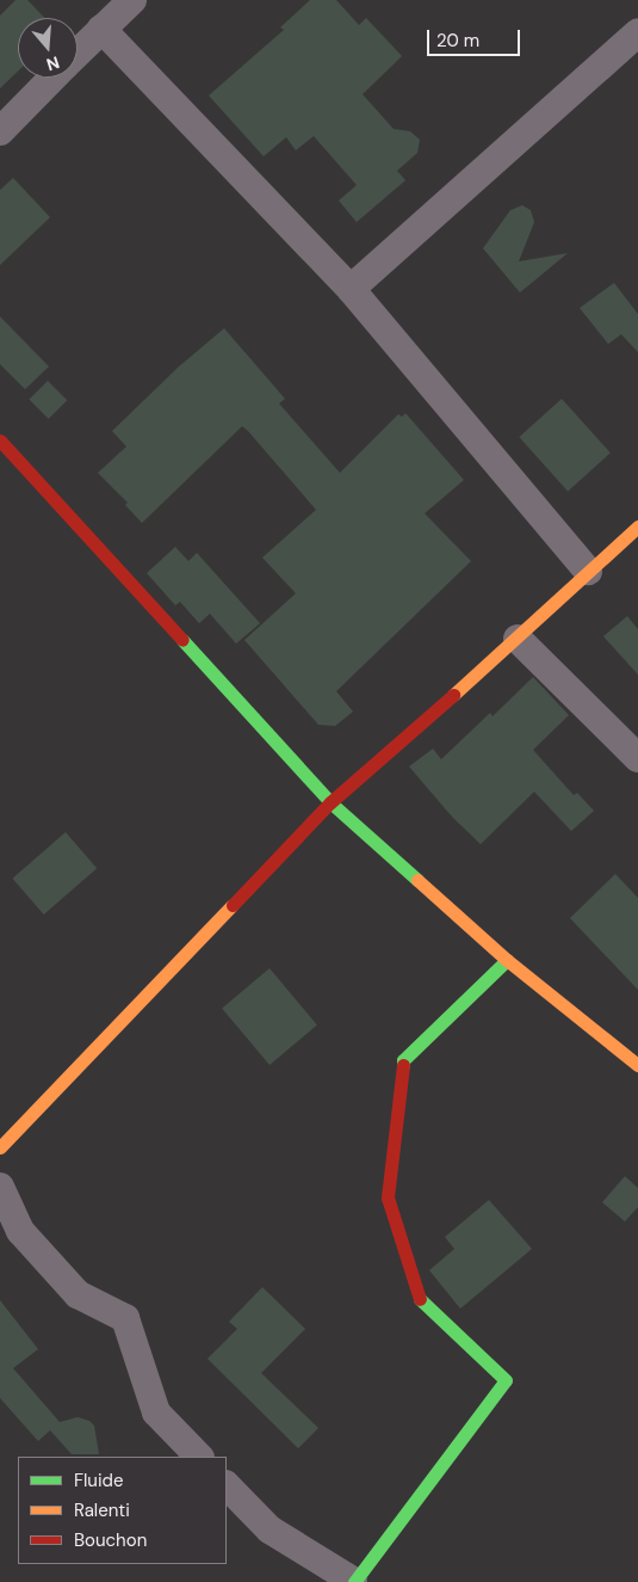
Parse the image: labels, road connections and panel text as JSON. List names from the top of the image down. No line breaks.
{"legend":["Fluide","Ralenti","Bouchon"],"scale_bar":"20 m","north":"bottom"}
